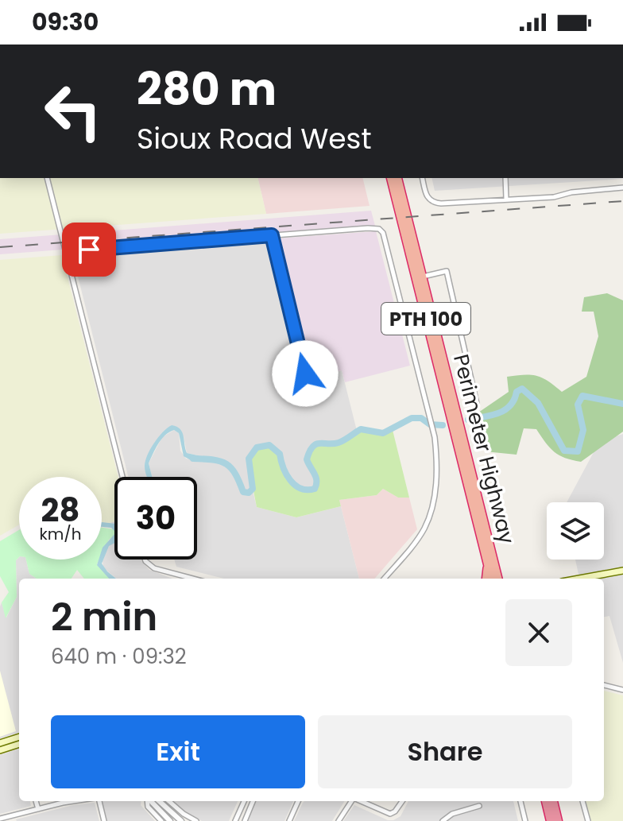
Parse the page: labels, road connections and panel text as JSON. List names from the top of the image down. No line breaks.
{"streets":{"highway":["PTH 100","Perimeter Highway"]},"page":{"status":"09:30","turn":["280 m","Sioux Road West"],"speed":"28 km/h","limit":"30","heading":["2 min","640 m · 09:32"],"buttons":["Exit","Share"]}}
